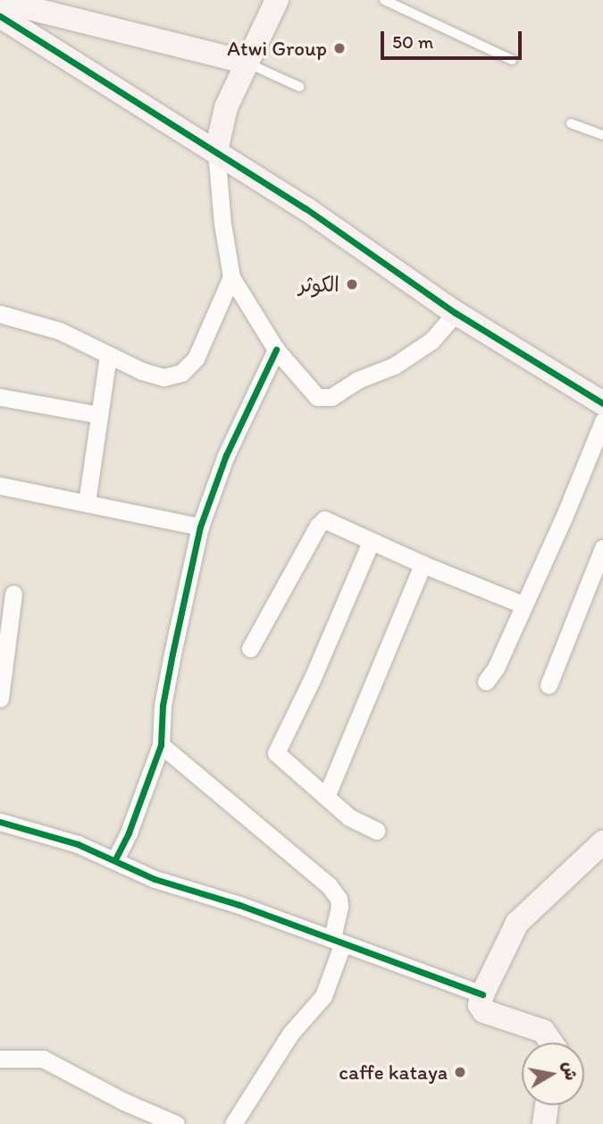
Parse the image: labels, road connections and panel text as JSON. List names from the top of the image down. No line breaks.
{"places":["Atwi Group","الكوثر","caffe kataya"],"scale_bar":"50 m","north":"right"}
